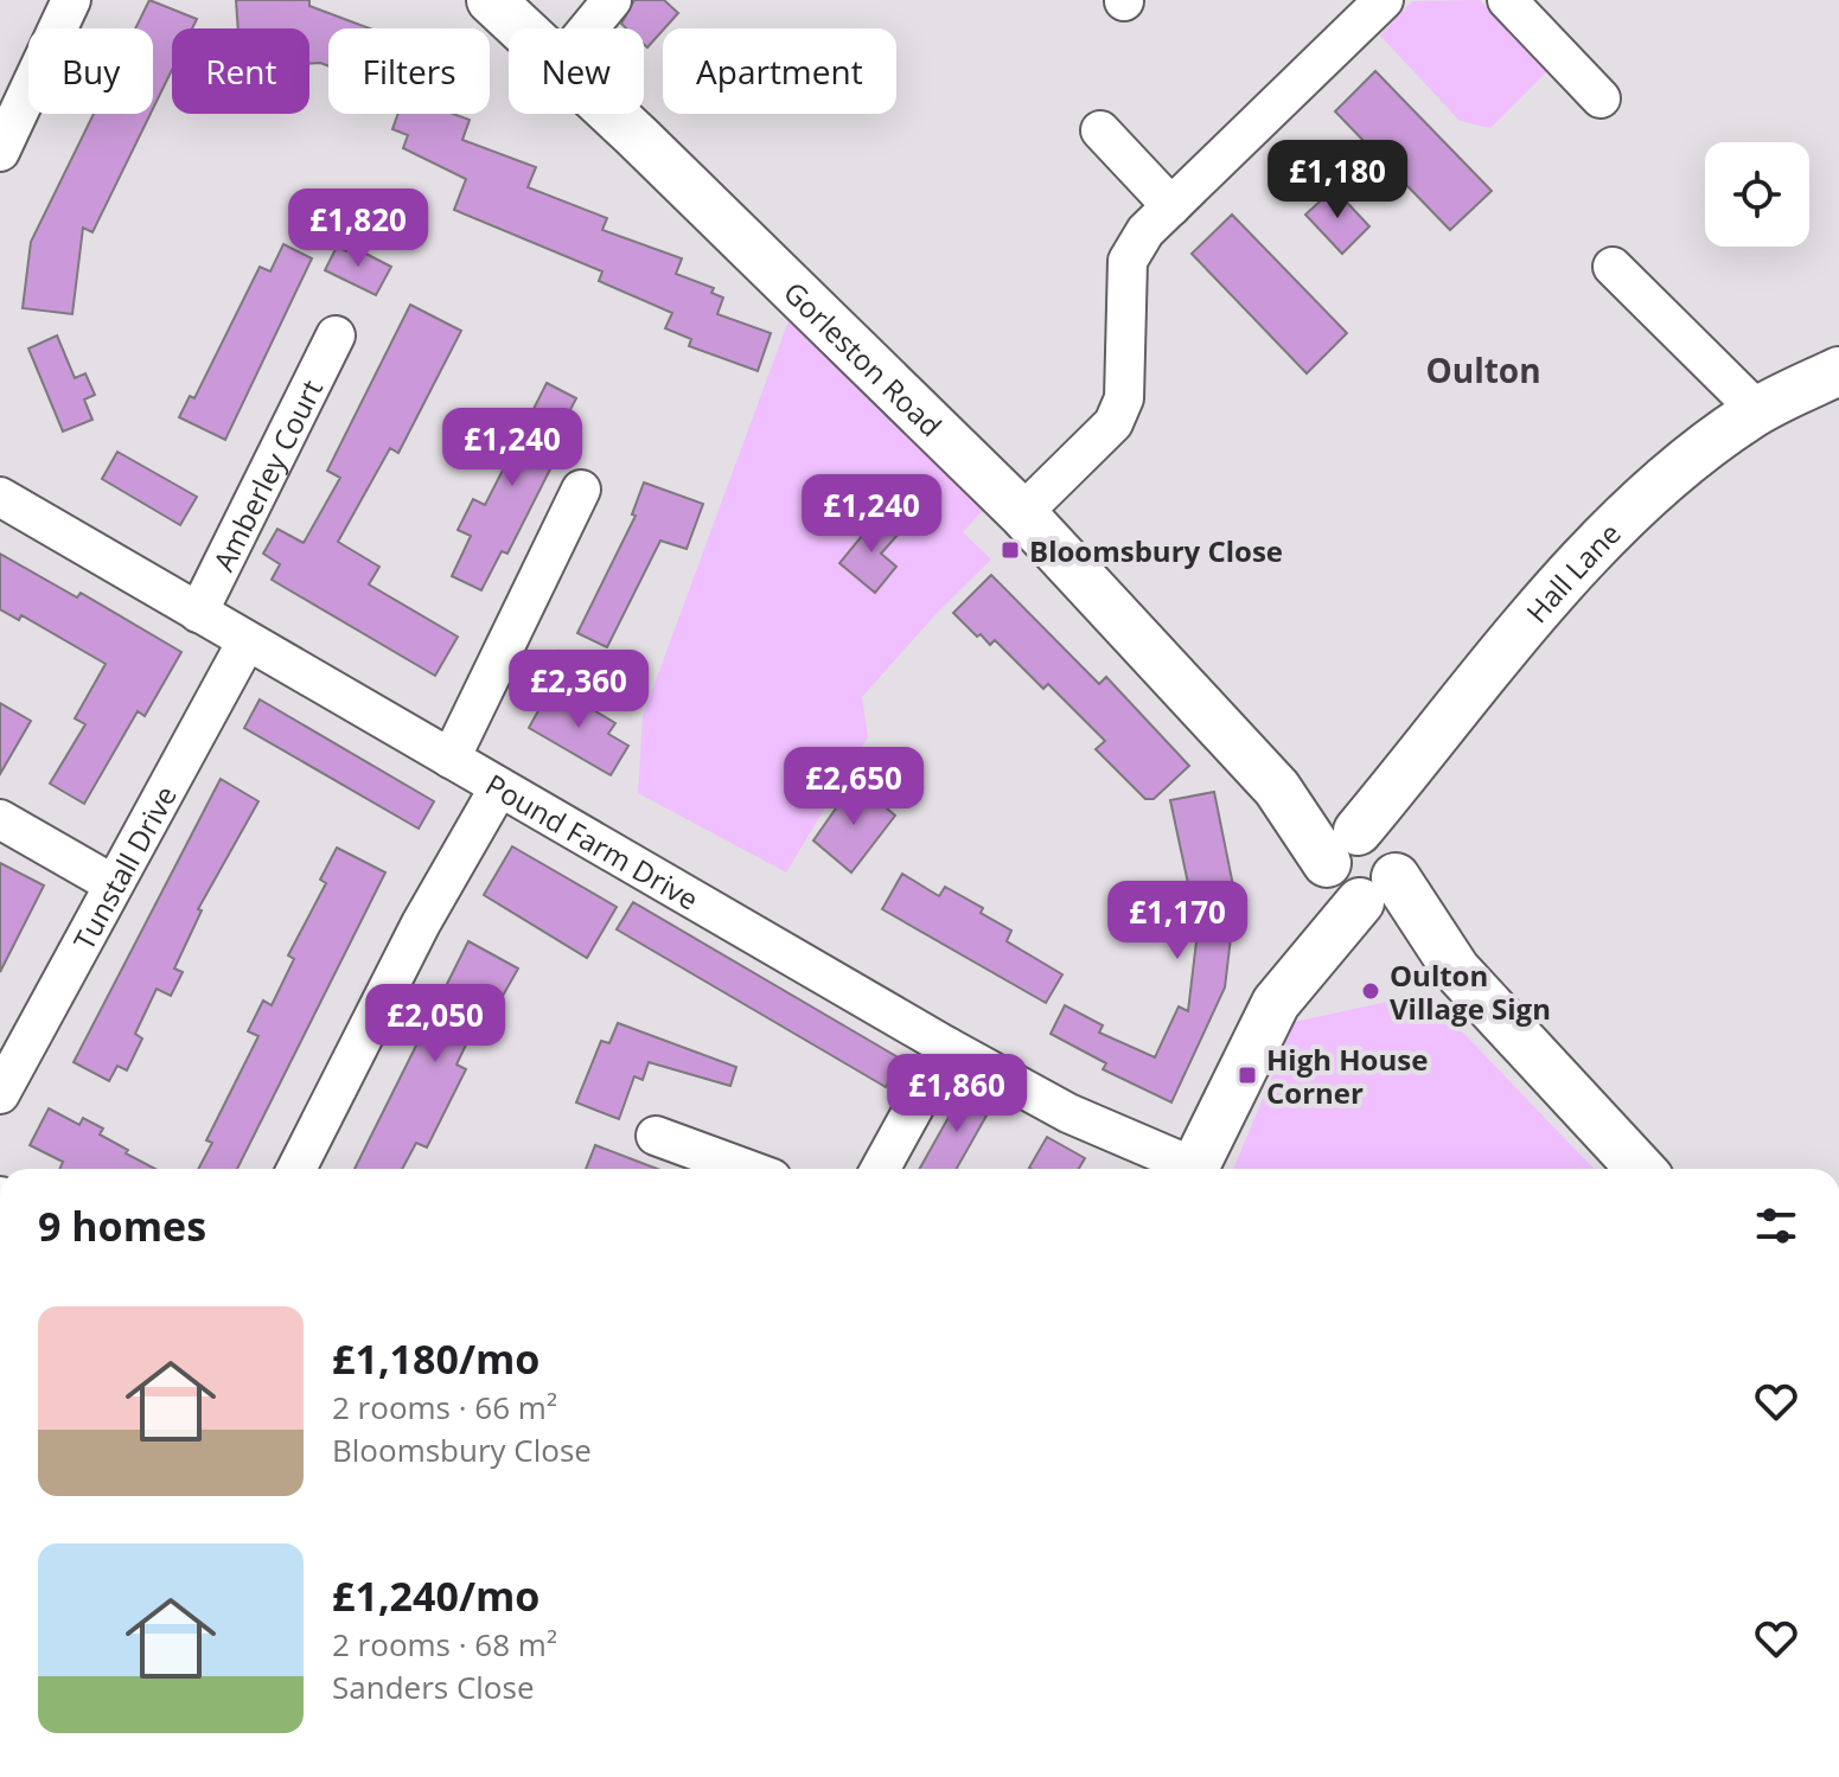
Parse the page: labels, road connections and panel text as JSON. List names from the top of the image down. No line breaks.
{"streets":{"main road":["Gorleston Road","Hall Lane"],"street":["Amberley Court","Pound Farm Drive","Tunstall Drive"]},"crossings":[["Gorleston Road","Hall Lane"],["Amberley Court","Pound Farm Drive"],["Pound Farm Drive","Tunstall Drive"]],"districts":["Oulton"],"places":{"transit":["Bloomsbury Close","High House Corner"],"other":["Oulton Village Sign"]},"page":{"chip":["Buy","Rent","Filters","New","Apartment"],"price":["£1,180","£1,820","£1,240","£1,240","£2,360","£2,650","£1,170","£2,050","£1,860"],"heading":"9 homes","list":[{"name":"£1,180/mo","note":"2 rooms · 66 m² · Bloomsbury Close"},{"name":"£1,240/mo","note":"2 rooms · 68 m² · Sanders Close"}]}}
